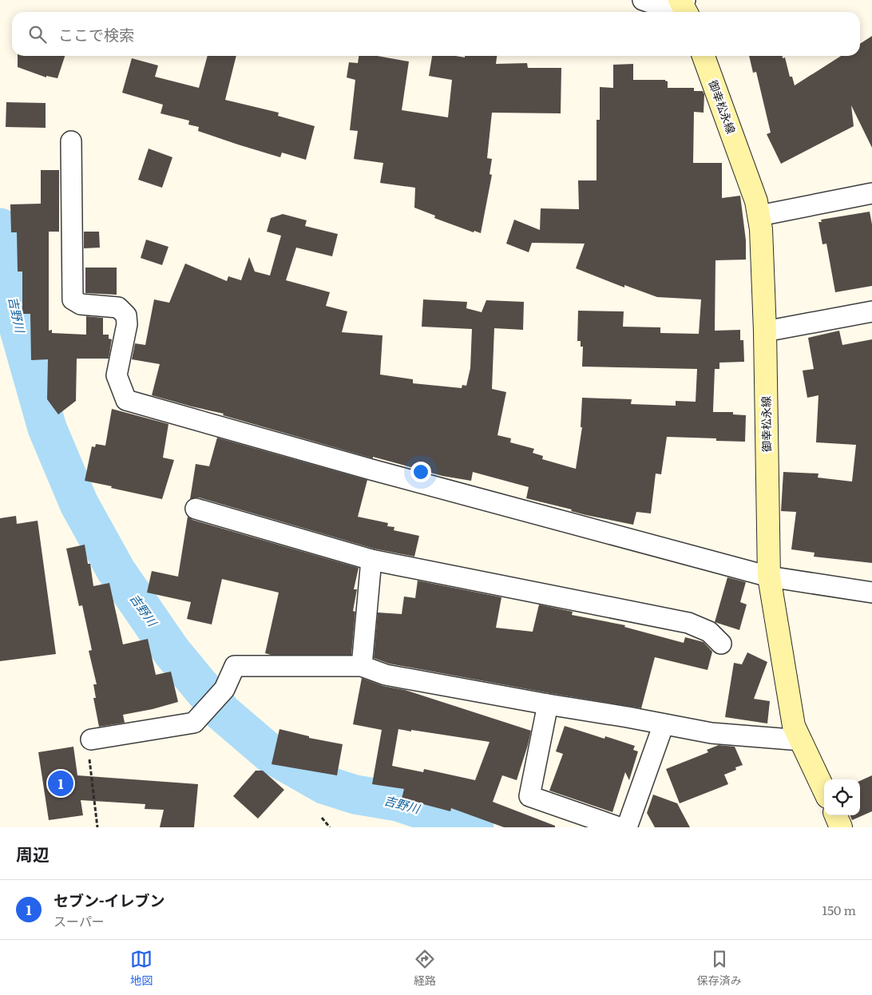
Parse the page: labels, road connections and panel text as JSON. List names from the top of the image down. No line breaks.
{"streets":{"main road":["御幸松永線"]},"water":["吉野川"],"page":{"search":"ここで検索","pins":"1","heading":"周辺","list":[{"mark":"1","name":"セブン-イレブン","note":"スーパー","value":"150 m"}],"nav":["地図","経路","保存済み"]}}
